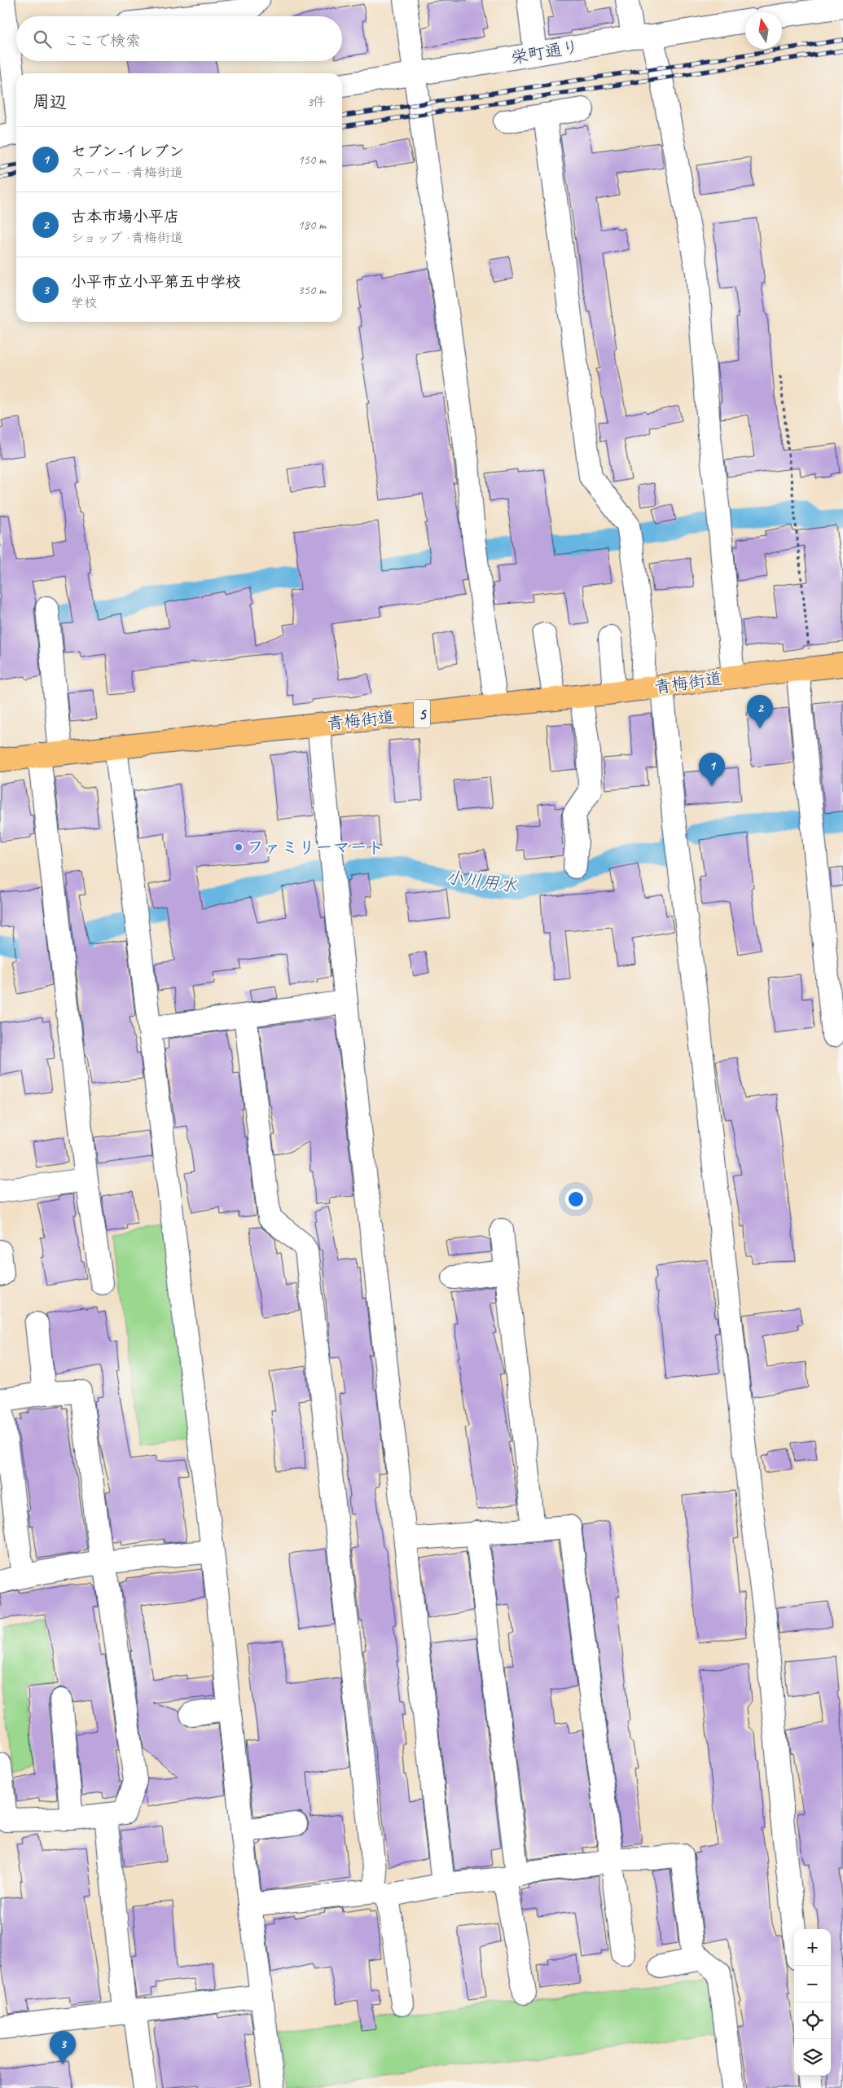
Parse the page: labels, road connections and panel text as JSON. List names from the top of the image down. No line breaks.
{"streets":{"main road":["青梅街道","5"],"street":["栄町通り"]},"water":["小川用水"],"places":["ファミリーマート"],"north":"top","page":{"search":"ここで検索","heading":["周辺","3件"],"list":[{"mark":"1","name":"セブン-イレブン","note":"スーパー · 青梅街道","value":"150 m"},{"mark":"2","name":"古本市場小平店","note":"ショップ · 青梅街道","value":"180 m"},{"mark":"3","name":"小平市立小平第五中学校","note":"学校","value":"350 m"}],"pins":["2","1","3"],"map_buttons":["+","−"]}}
